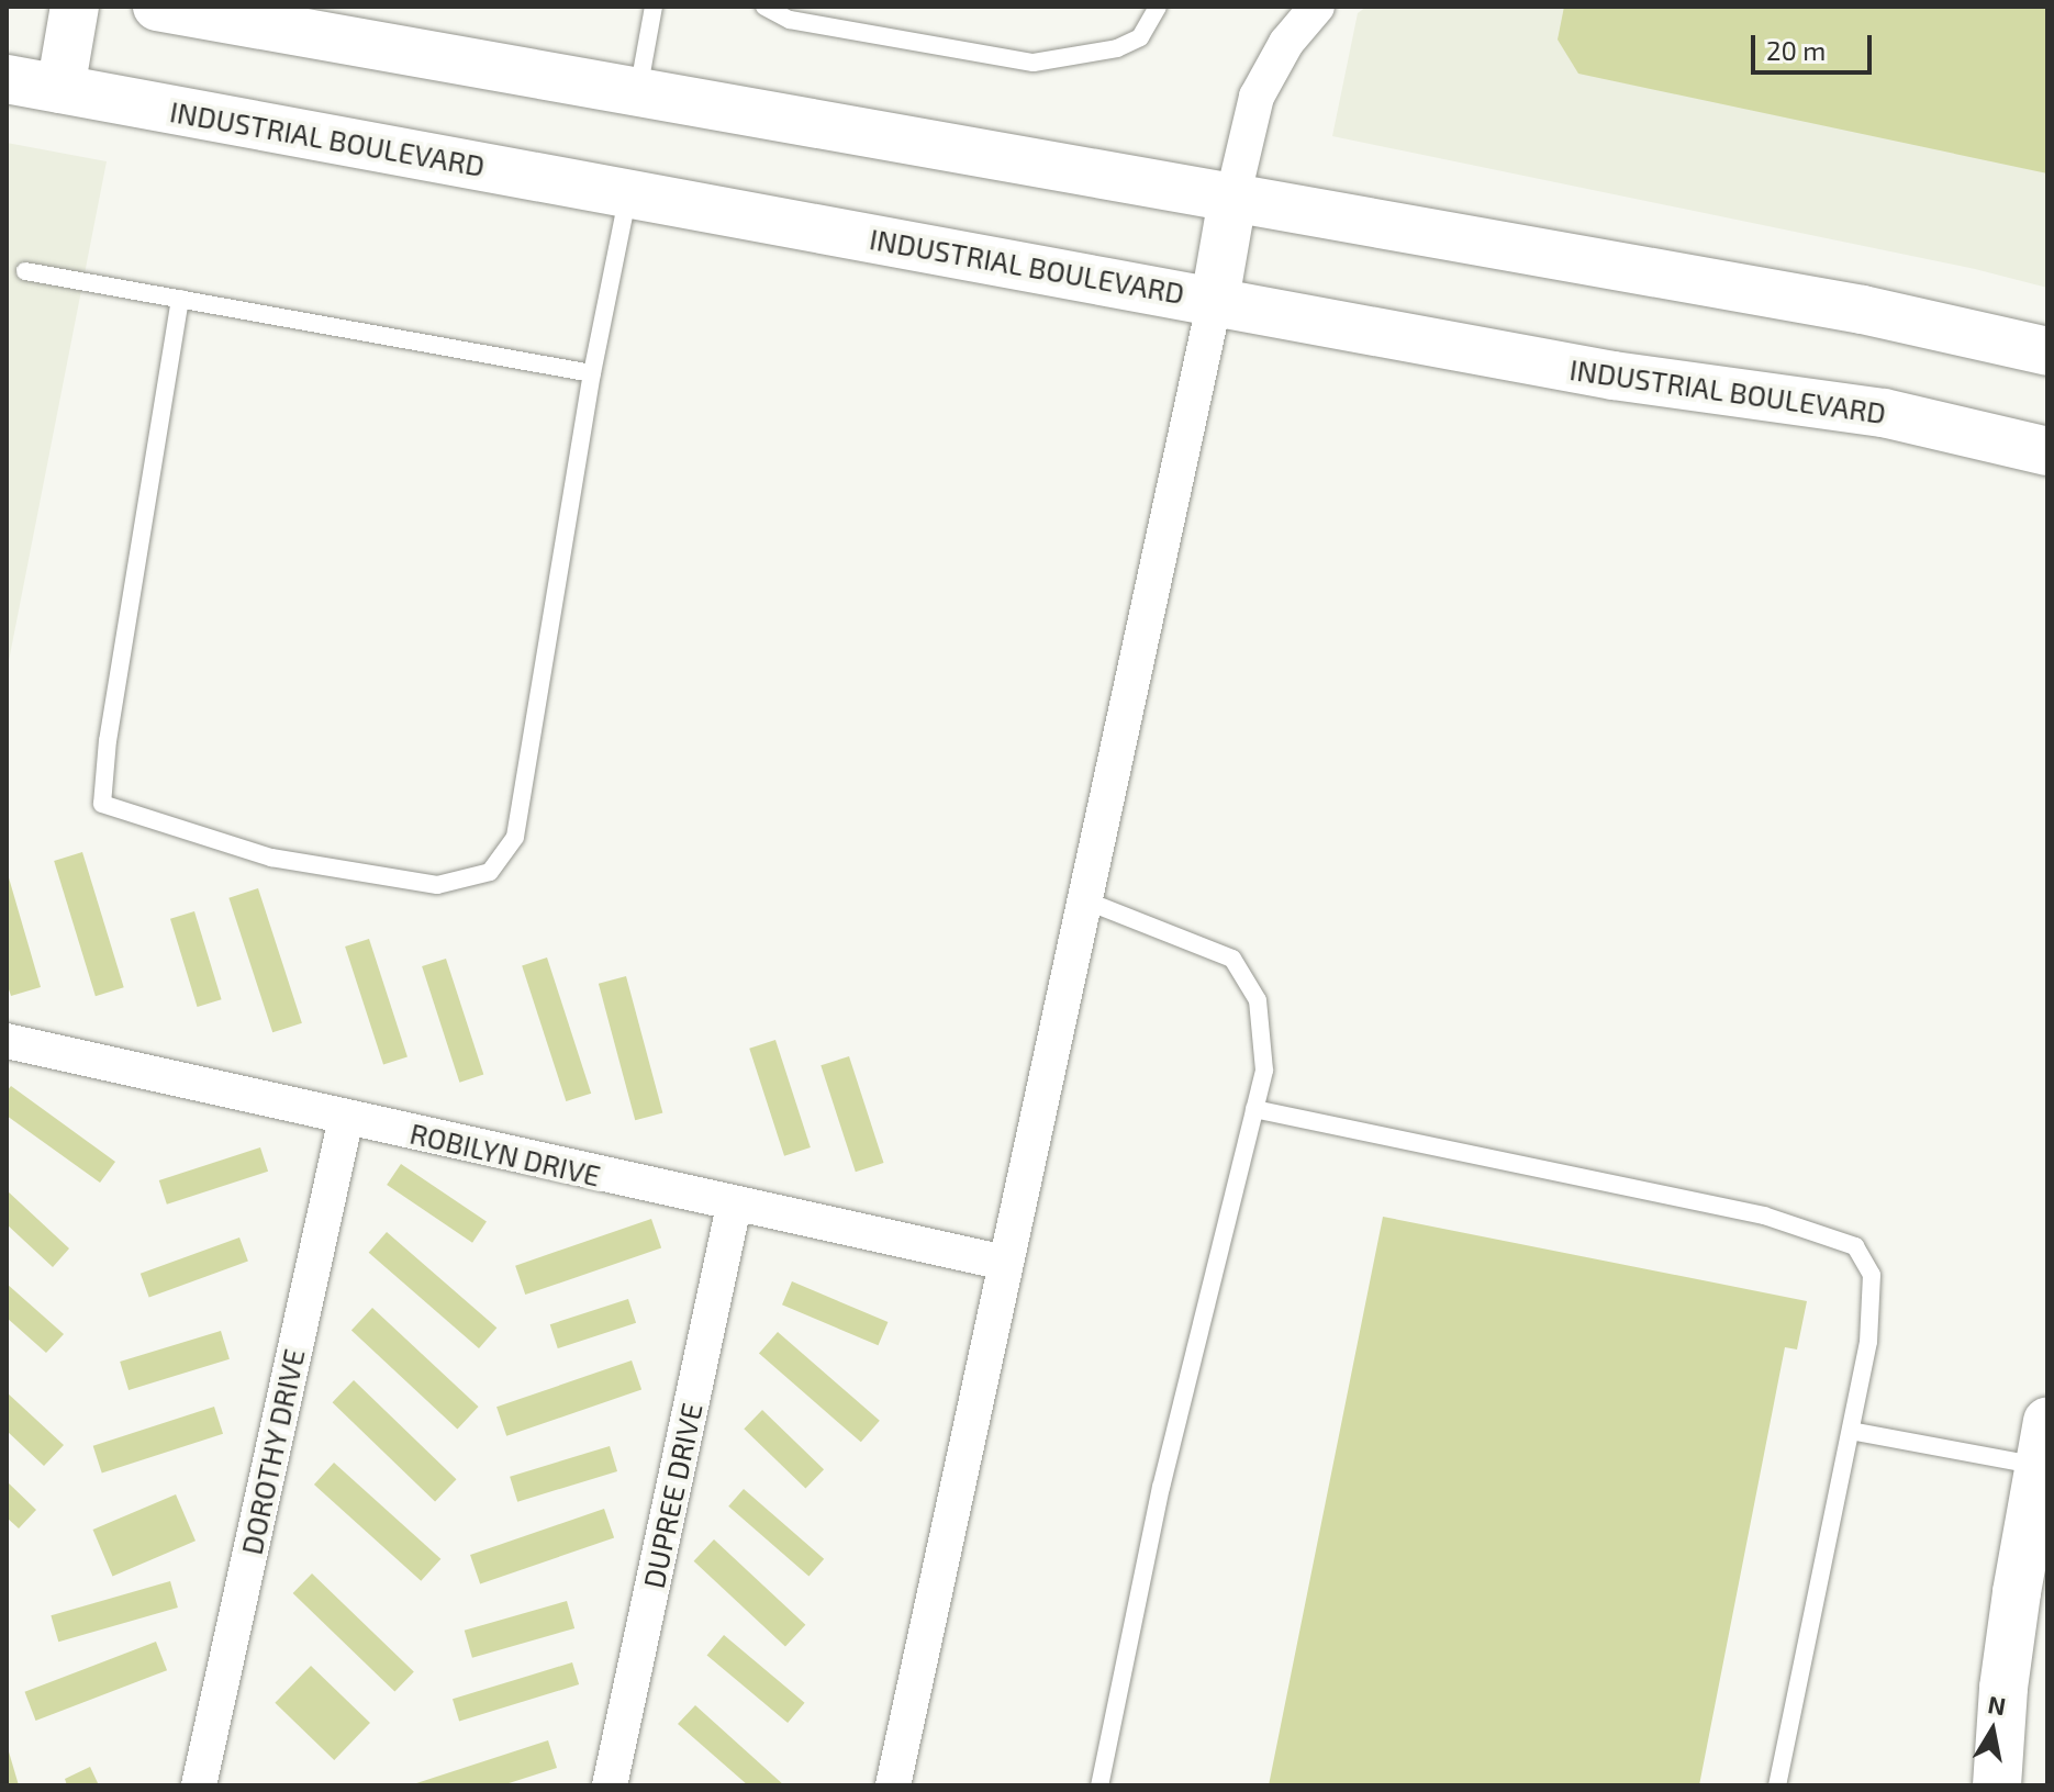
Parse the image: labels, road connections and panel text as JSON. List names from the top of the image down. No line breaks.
{"streets":{"main road":["INDUSTRIAL BOULEVARD"],"street":["ROBILYN DRIVE","DOROTHY DRIVE","DUPREE DRIVE"]},"crossings":[["ROBILYN DRIVE","DOROTHY DRIVE"],["ROBILYN DRIVE","DUPREE DRIVE"]],"scale_bar":"20 m","north":"top"}
